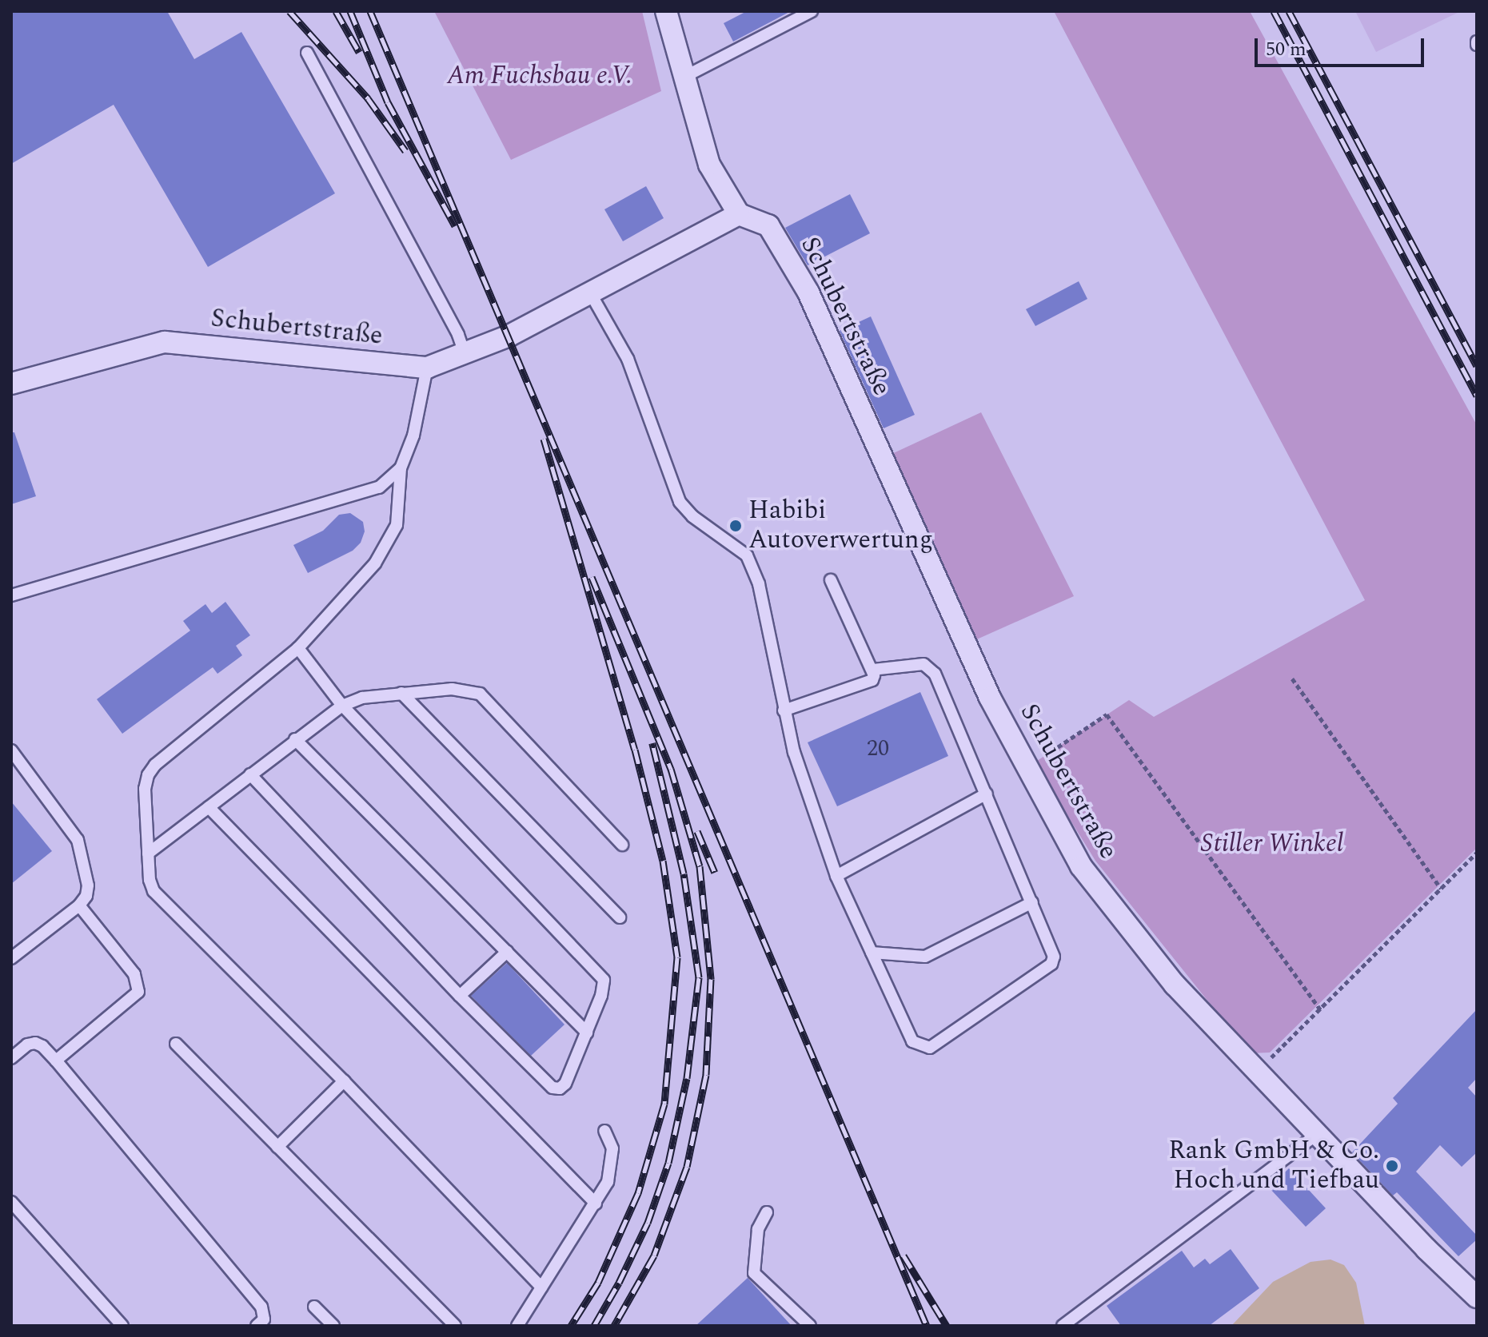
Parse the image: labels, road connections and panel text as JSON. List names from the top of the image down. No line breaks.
{"streets":{"street":["Schubertstraße"]},"parks":["Am Fuchsbau e.V.","Stiller Winkel"],"places":["Habibi Autoverwertung","Rank GmbH & Co. Hoch und Tiefbau"],"house_numbers":["20"],"scale_bar":"50 m"}
